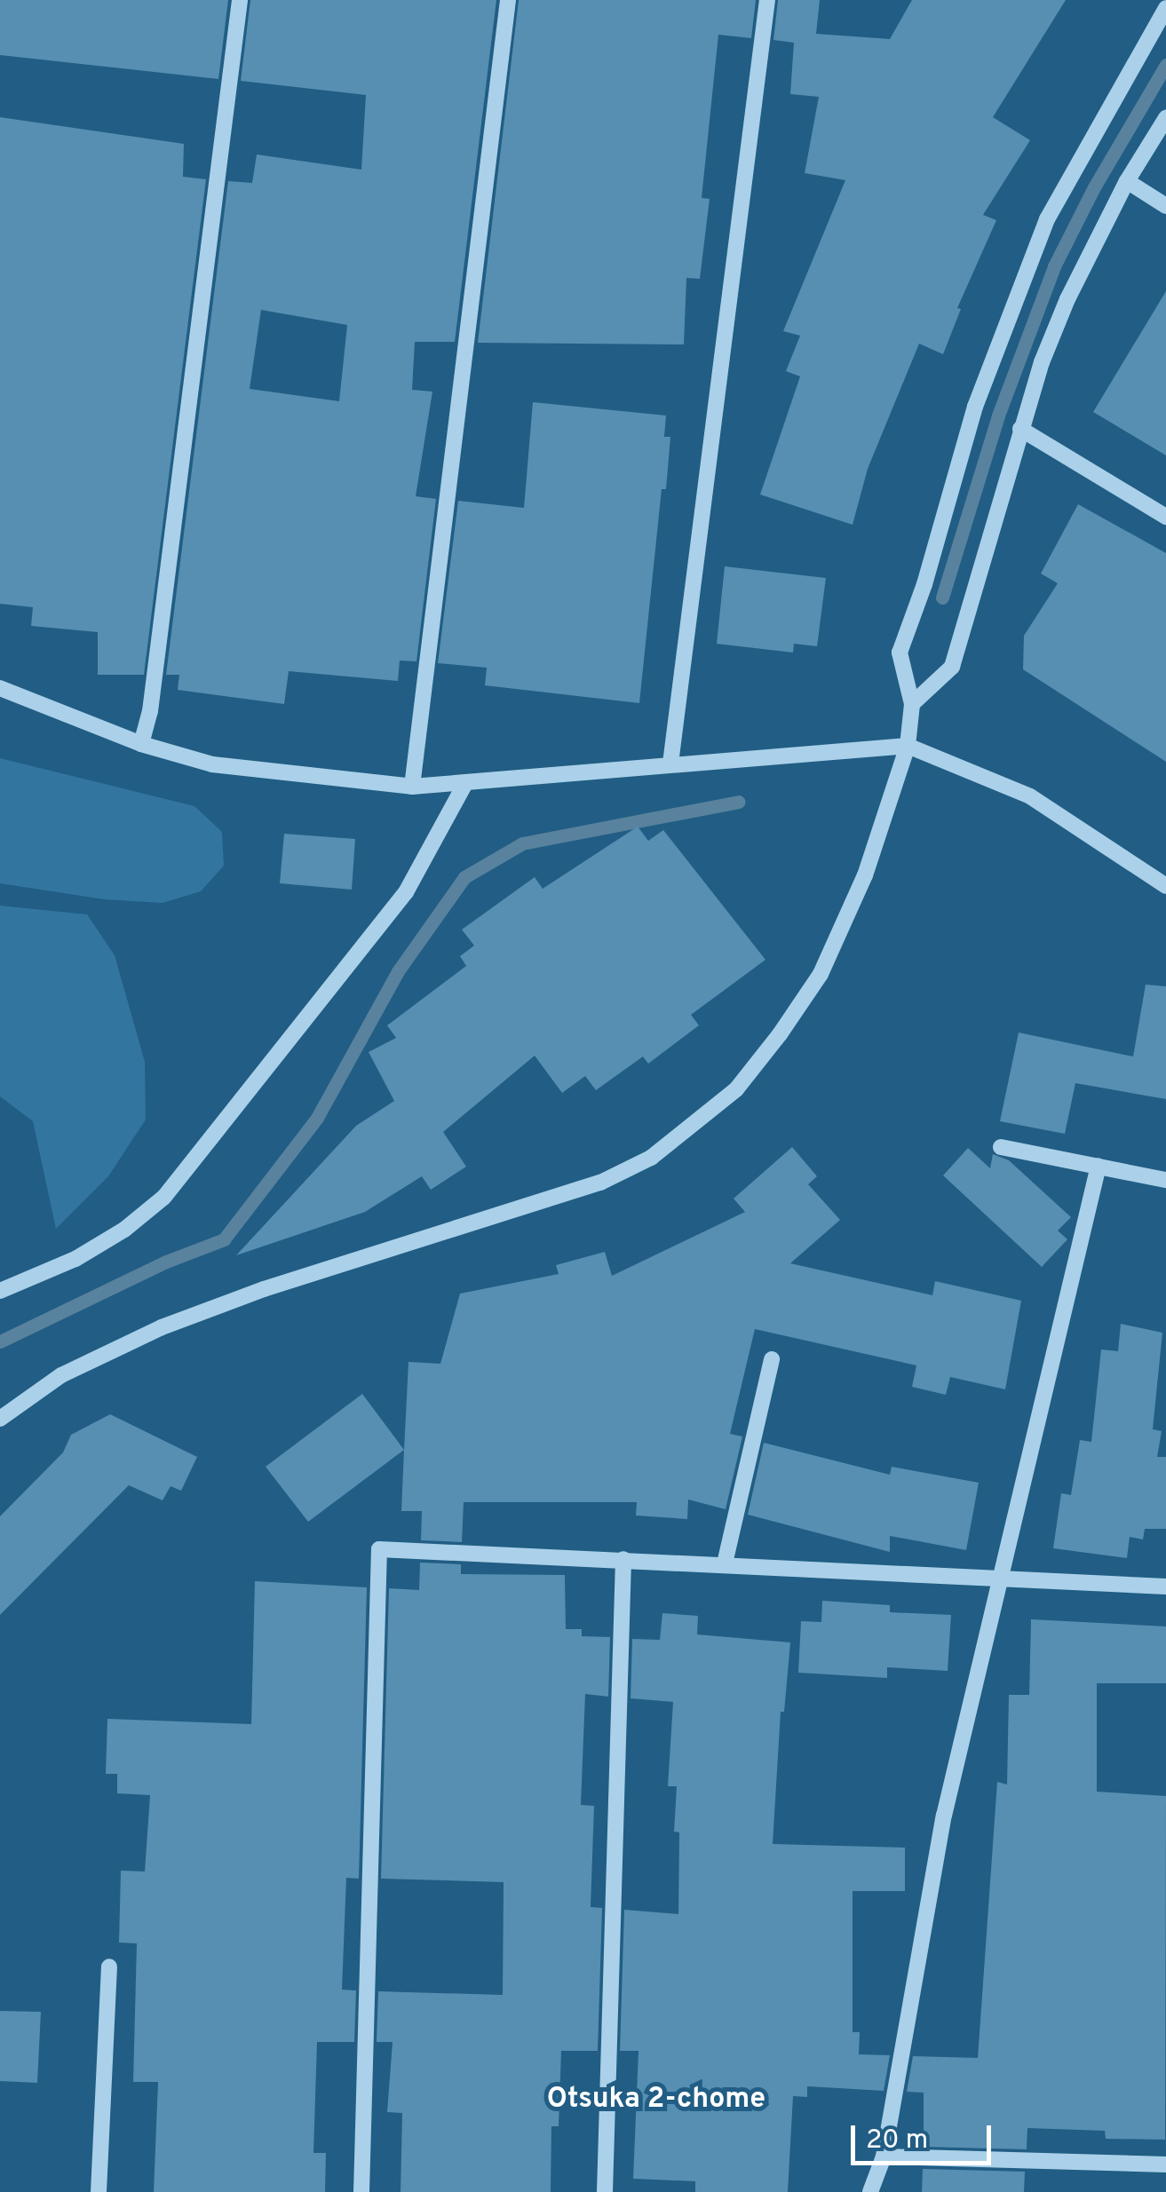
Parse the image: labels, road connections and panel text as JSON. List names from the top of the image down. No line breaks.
{"districts":["Otsuka 2-chome"],"scale_bar":"20 m"}
